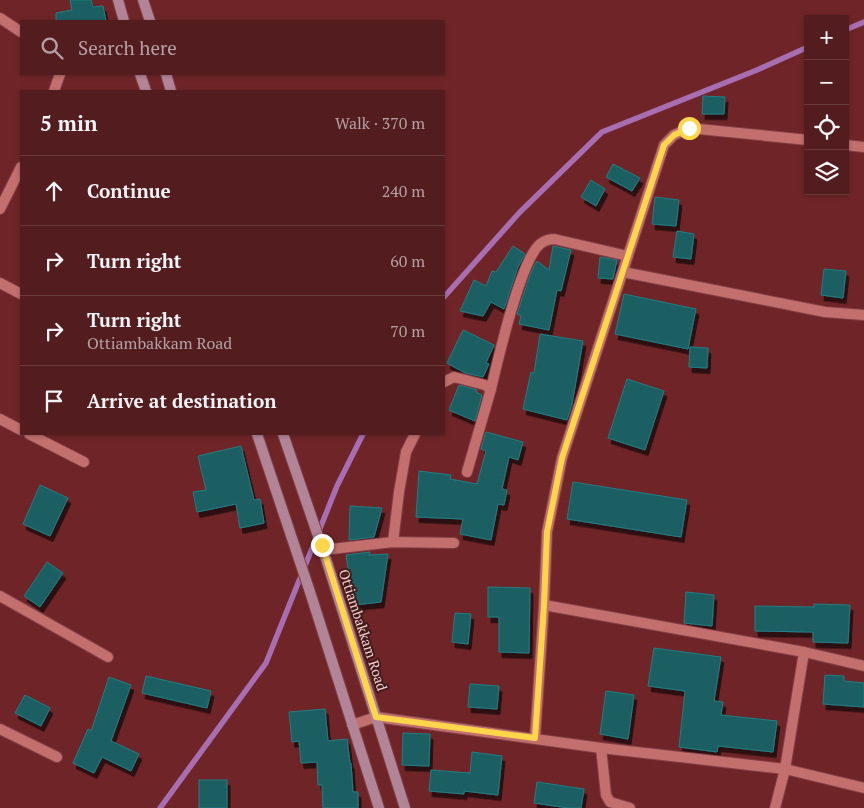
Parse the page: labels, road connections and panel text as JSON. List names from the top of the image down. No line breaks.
{"streets":{"street":["Ottiambakkam Road"]},"page":{"map_buttons":["+","−"],"search":"Search here","heading":["5 min","Walk · 370 m"],"list":[["Continue","240 m"],["Turn right","60 m"],["Turn right","Ottiambakkam Road","70 m"],"Arrive at destination"]}}
